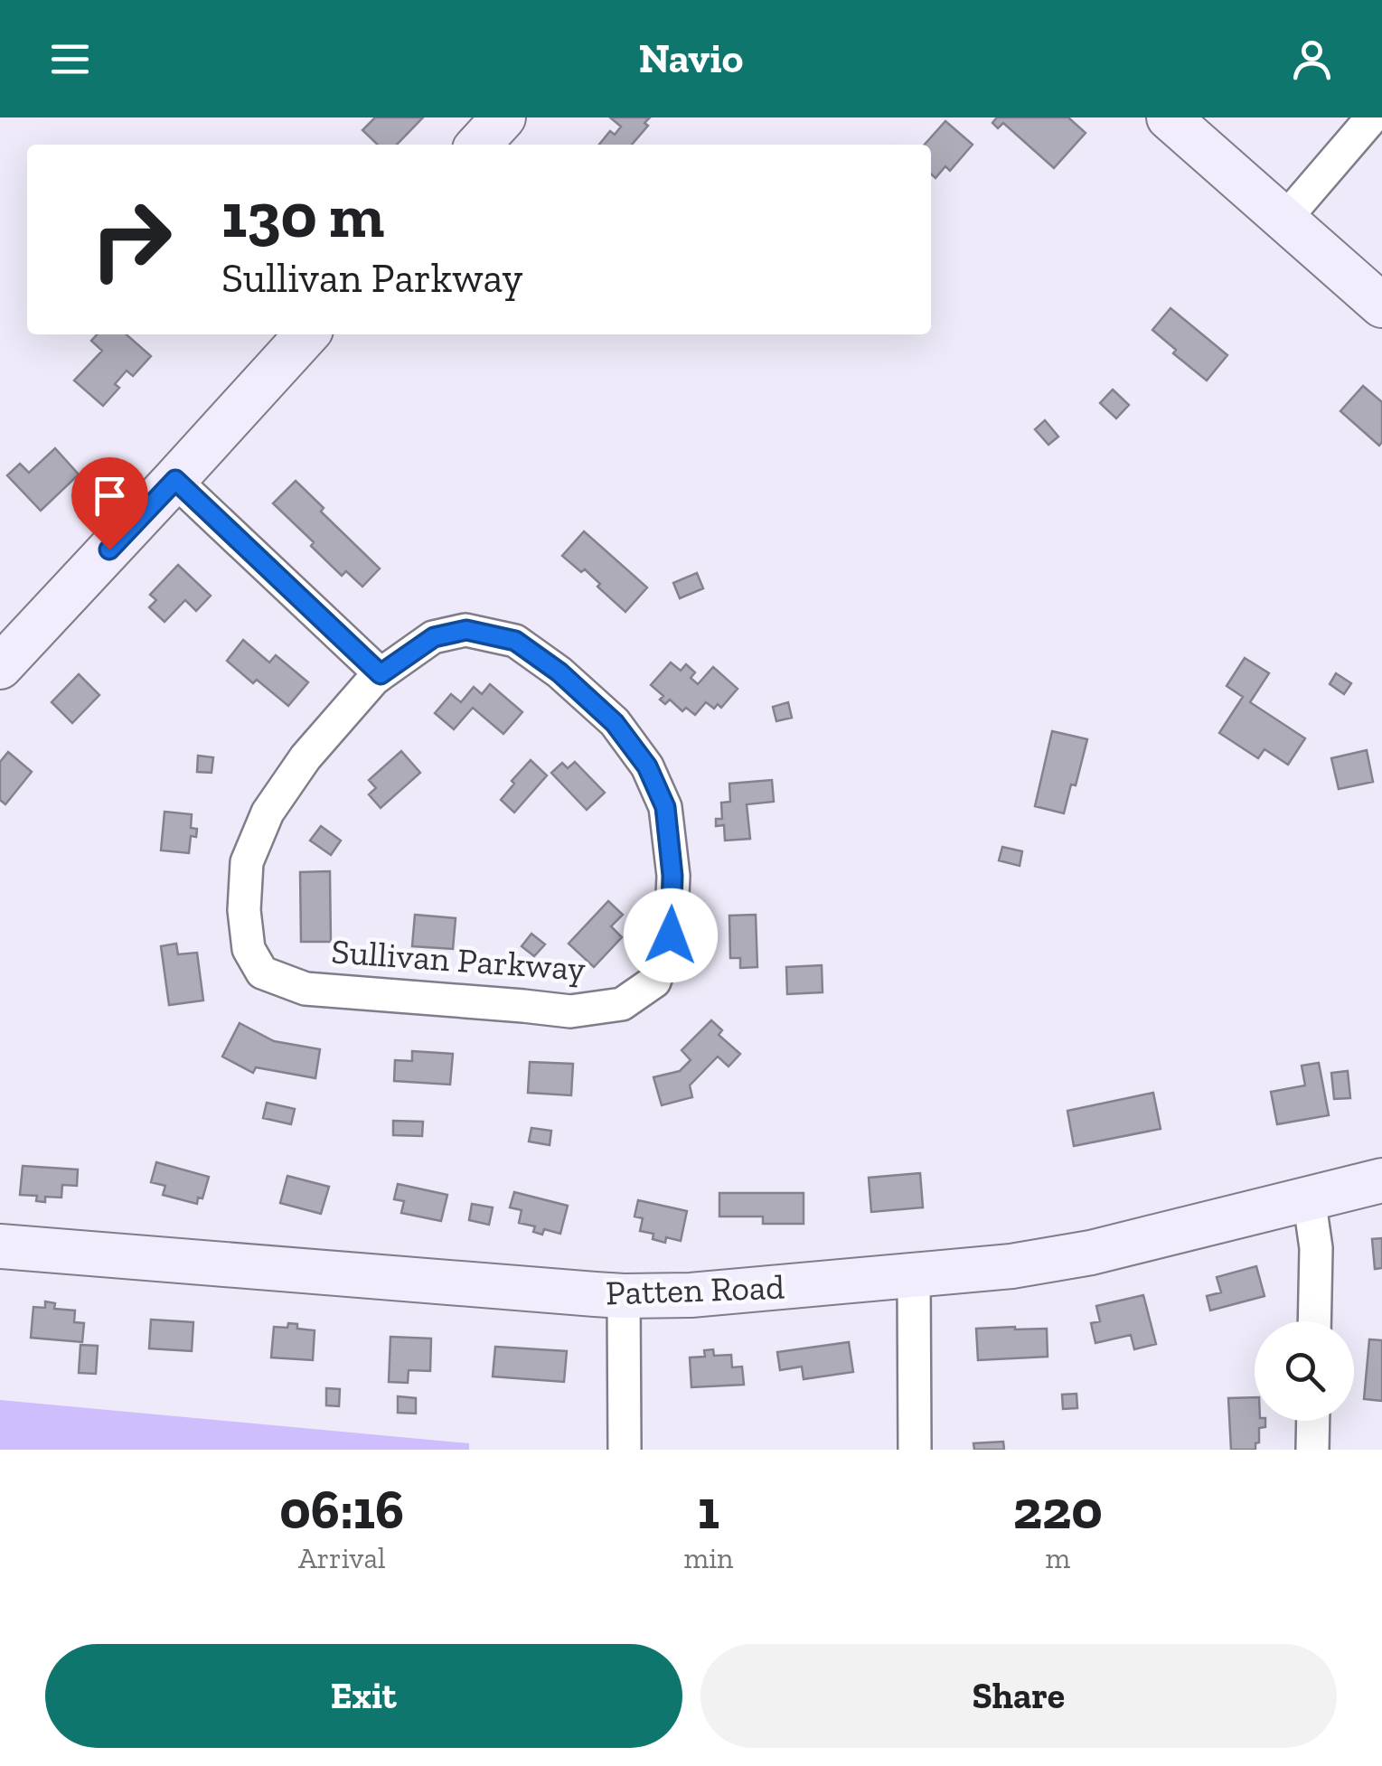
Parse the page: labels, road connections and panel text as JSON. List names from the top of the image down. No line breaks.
{"streets":{"street":["Sullivan Parkway","Patten Road"]},"page":{"header":"Navio","turn":["130 m","Sullivan Parkway"],"eta":["06:16","Arrival","1","min","220","m"],"buttons":["Exit","Share"]}}
